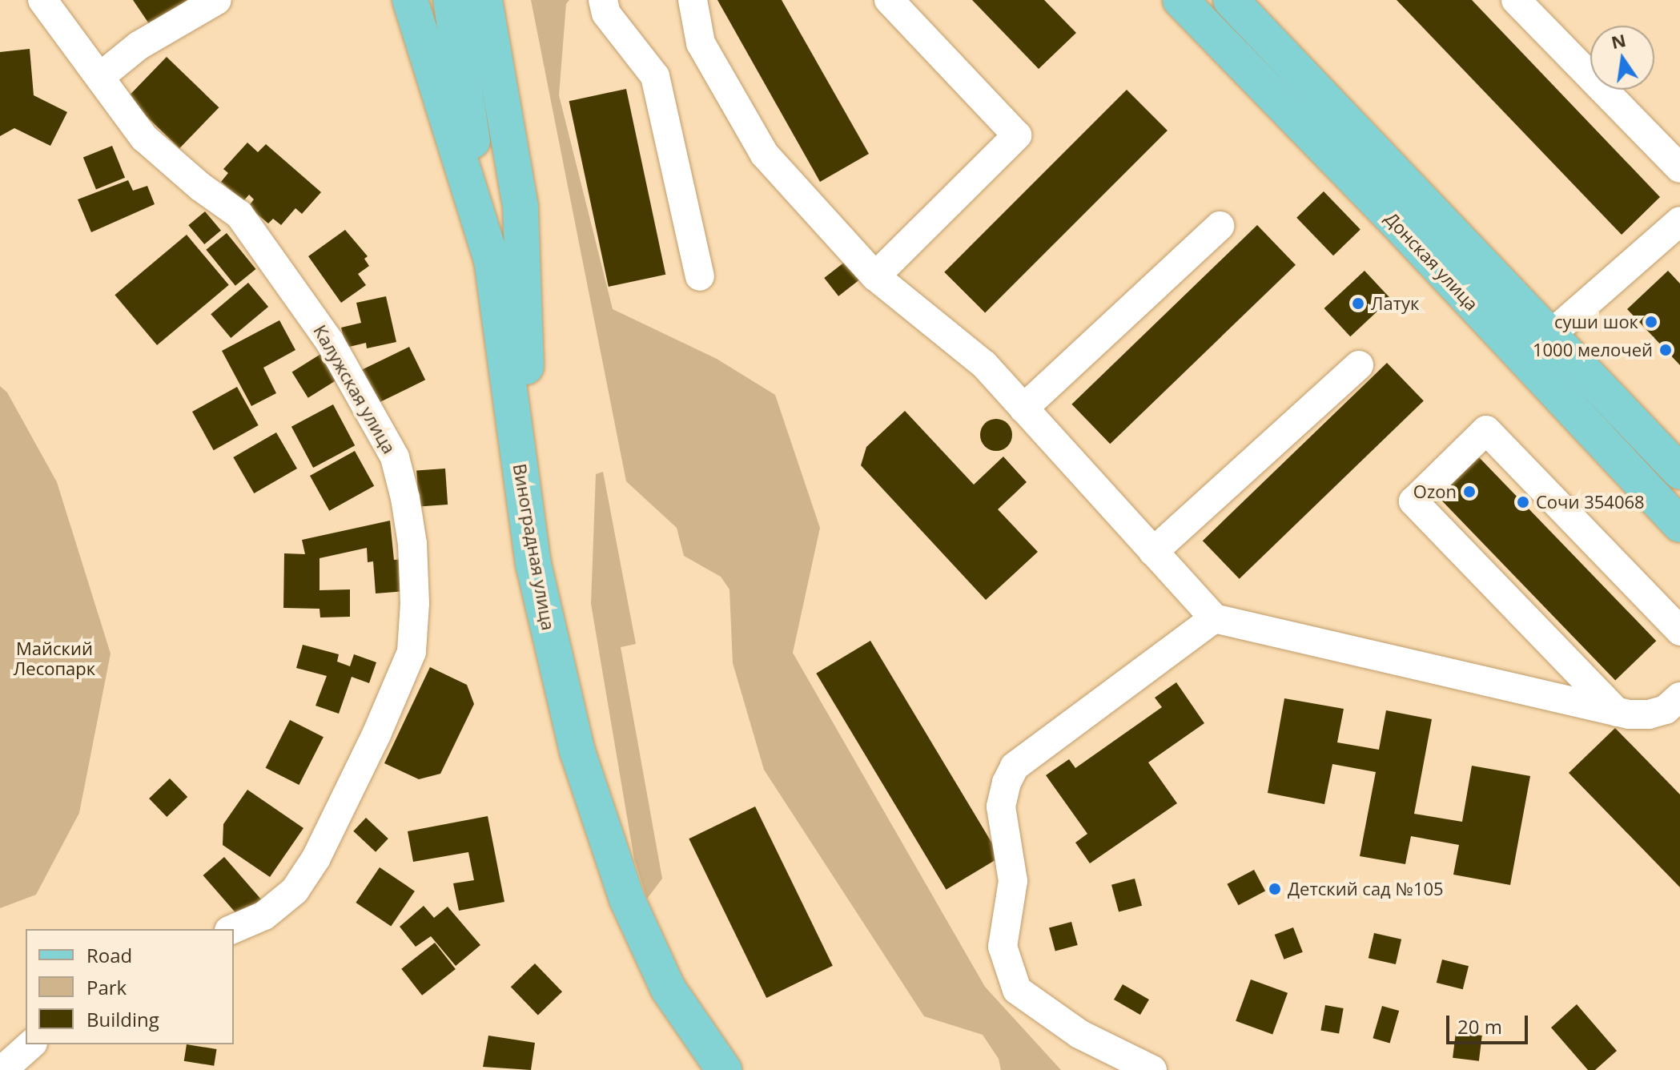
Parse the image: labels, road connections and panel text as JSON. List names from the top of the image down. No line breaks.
{"streets":{"main road":["Донская улица","Виноградная улица"],"street":["Калужская улица"]},"parks":["Майский Лесопарк"],"places":["Латук","суши шок","1000 мелочей","Ozon","Сочи 354068","Детский сад №105"],"legend":["Road","Park","Building"],"scale_bar":"20 m","north":"top"}
